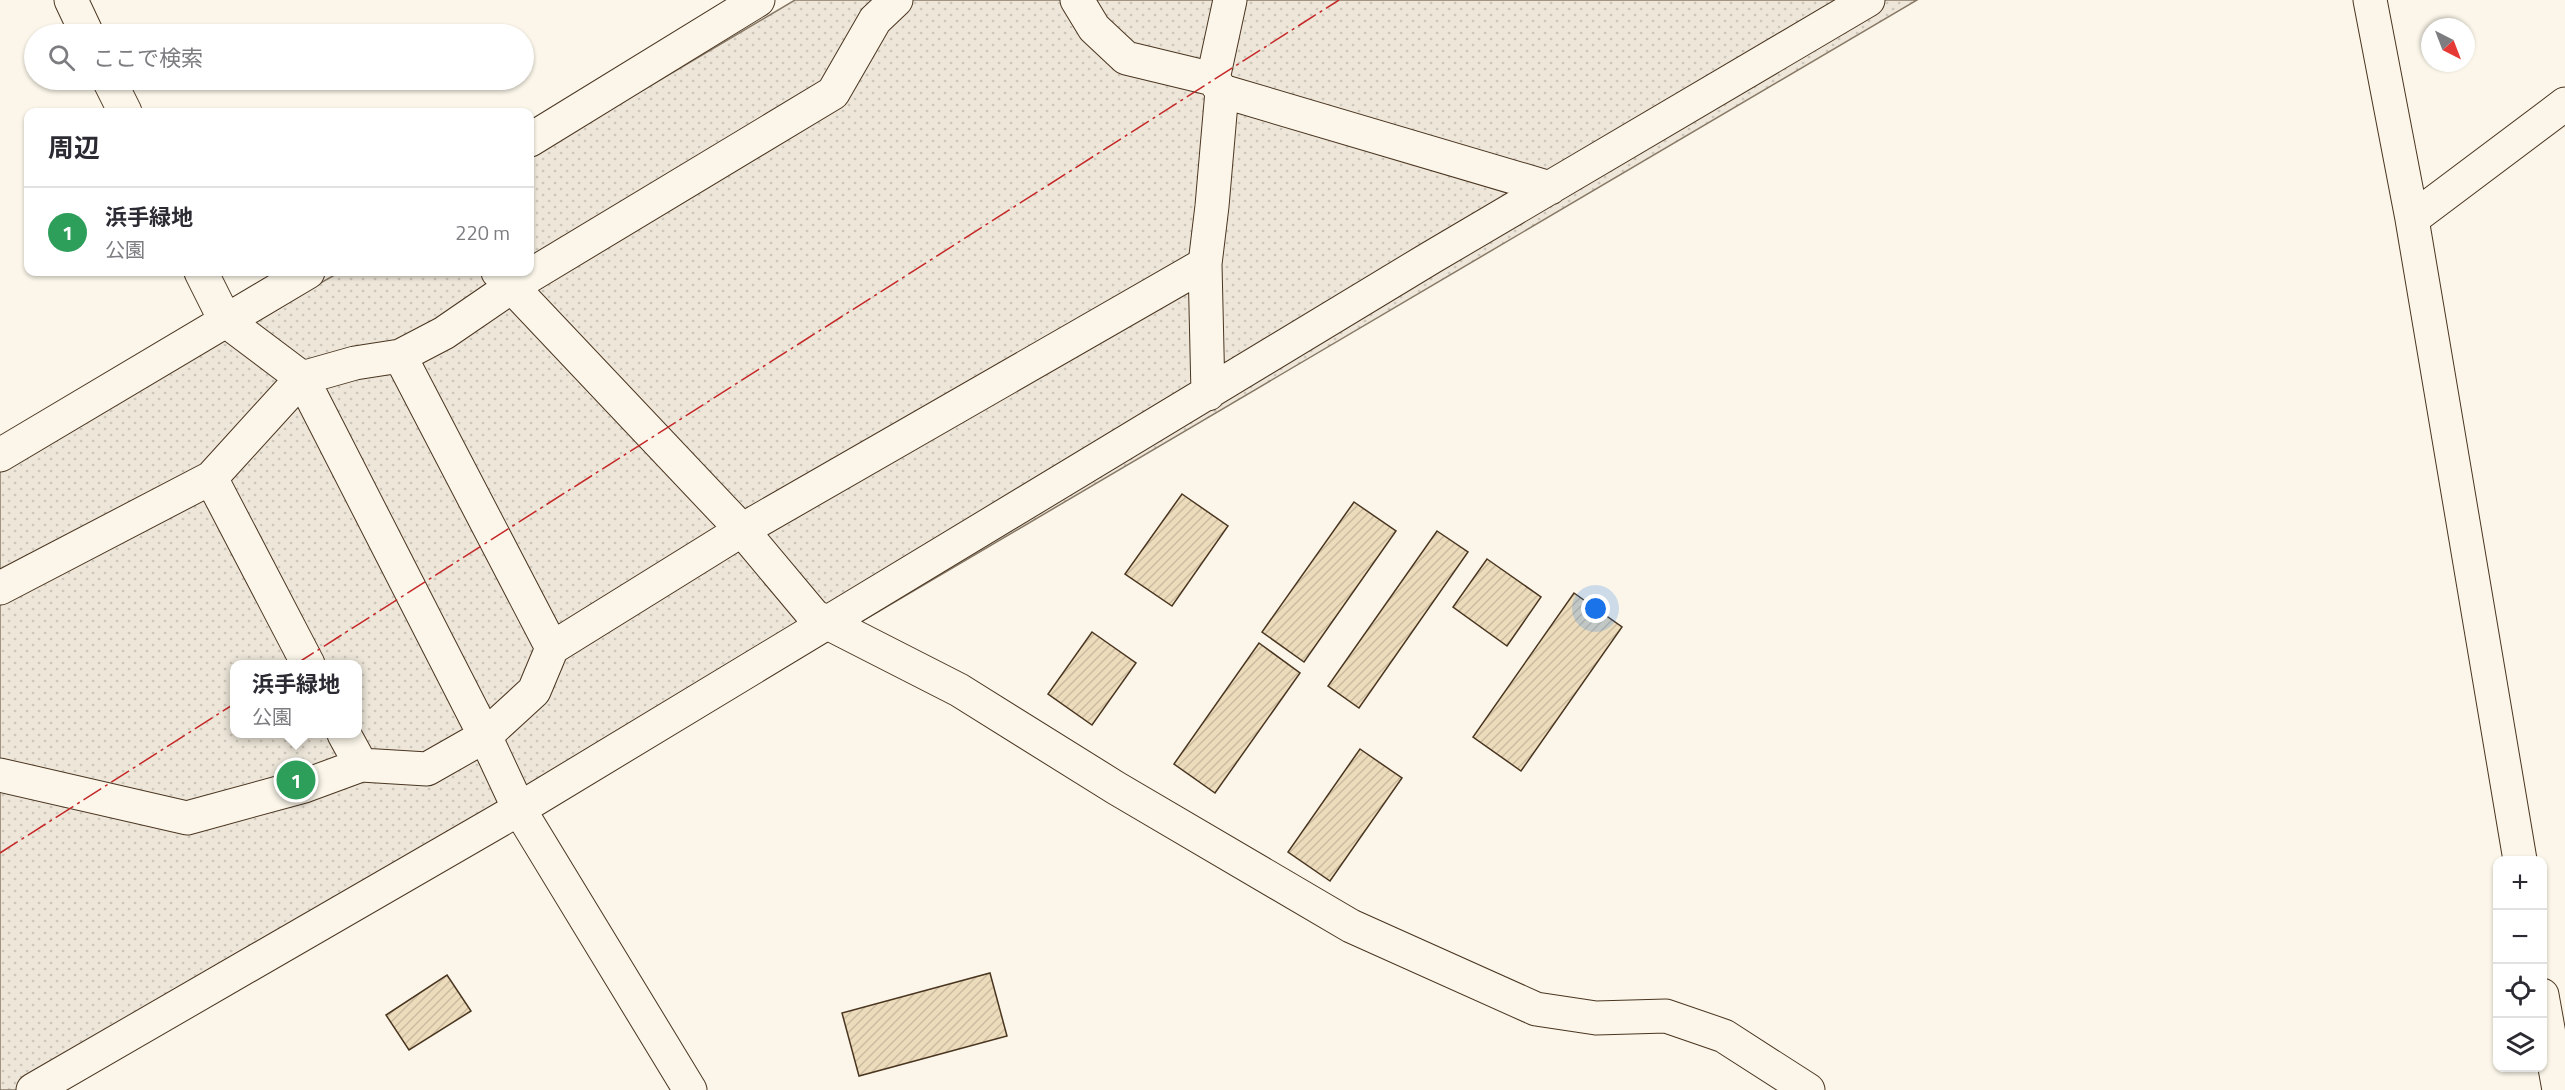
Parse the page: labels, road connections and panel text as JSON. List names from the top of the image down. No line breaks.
{"north":"bottom right","page":{"search":"ここで検索","heading":"周辺","list":[{"mark":"1","name":"浜手緑地","note":"公園","value":"220 m"}],"popup":["浜手緑地","公園"],"pins":"1","map_buttons":["+","−"]}}
